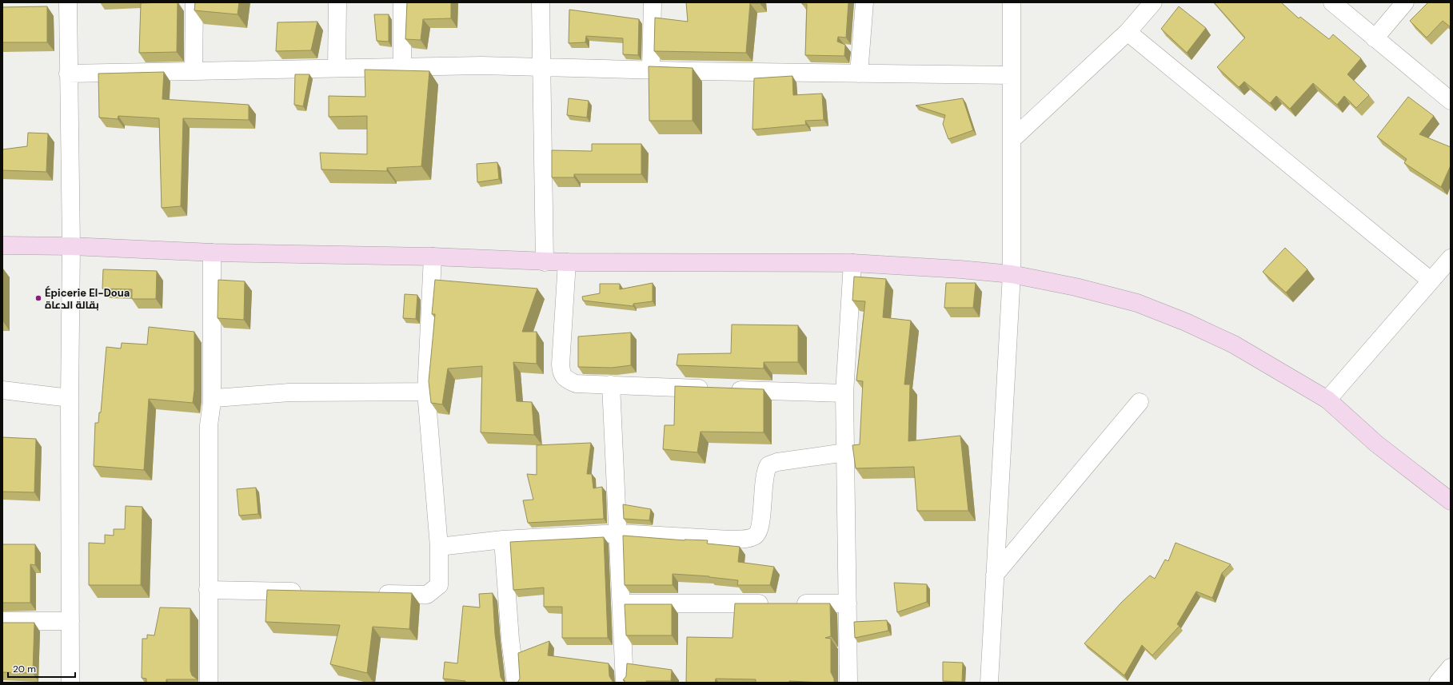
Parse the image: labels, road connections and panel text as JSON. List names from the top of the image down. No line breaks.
{"places":["Épicerie El-Doua بقالة الدعاة"],"scale_bar":"20 m"}
